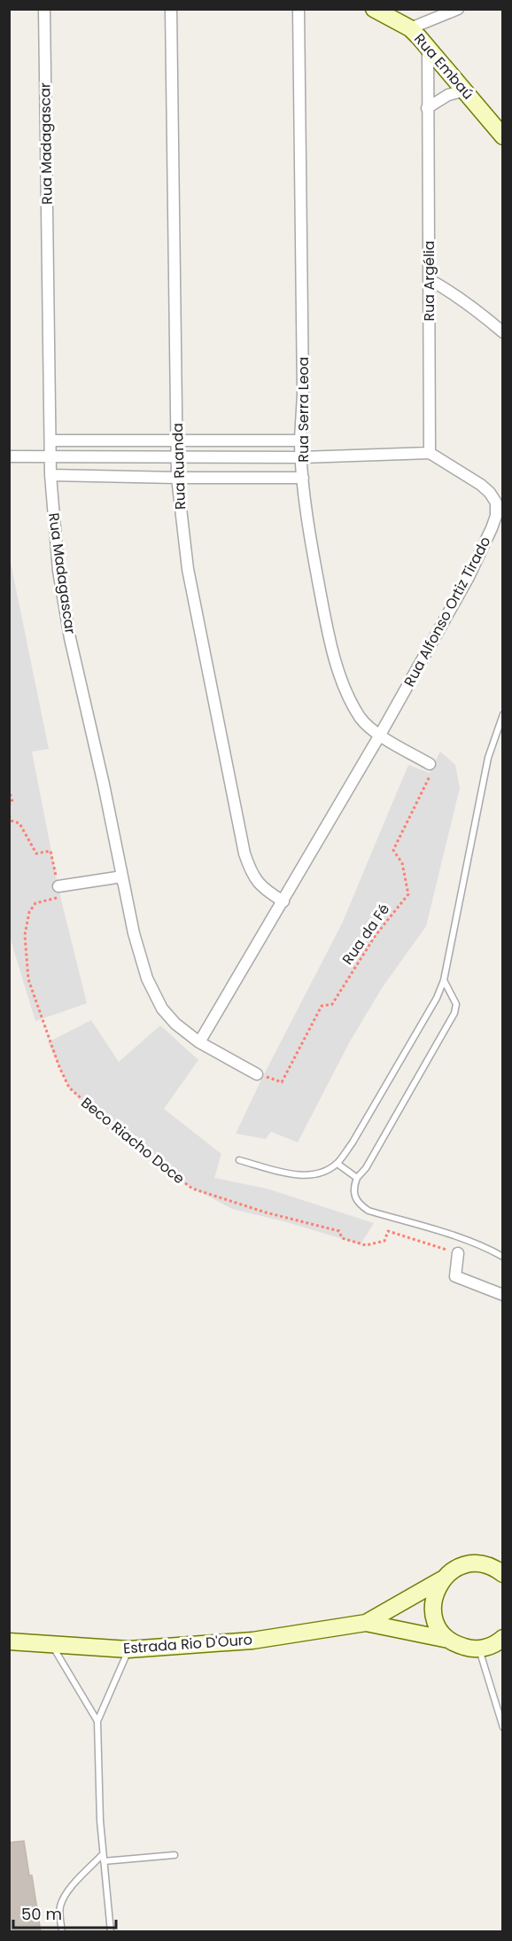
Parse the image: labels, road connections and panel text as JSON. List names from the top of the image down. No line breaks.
{"streets":{"street":["Rua Embaú","Rua Madagascar","Rua Argélia","Rua Serra Leoa","Rua Ruanda","Rua Alfonso Ortiz Tirado","Estrada Rio D'Ouro"],"path":["Rua da Fé","Beco Riacho Doce"]},"crossings":[["Rua Embaú","Rua Argélia"],["Rua Madagascar","Rua Alfonso Ortiz Tirado"],["Rua Madagascar","Rua da Fé"],["Rua Argélia","Rua Alfonso Ortiz Tirado"],["Rua Serra Leoa","Rua Alfonso Ortiz Tirado"],["Rua Serra Leoa","Rua da Fé"],["Rua Ruanda","Rua Alfonso Ortiz Tirado"]],"scale_bar":"50 m"}
